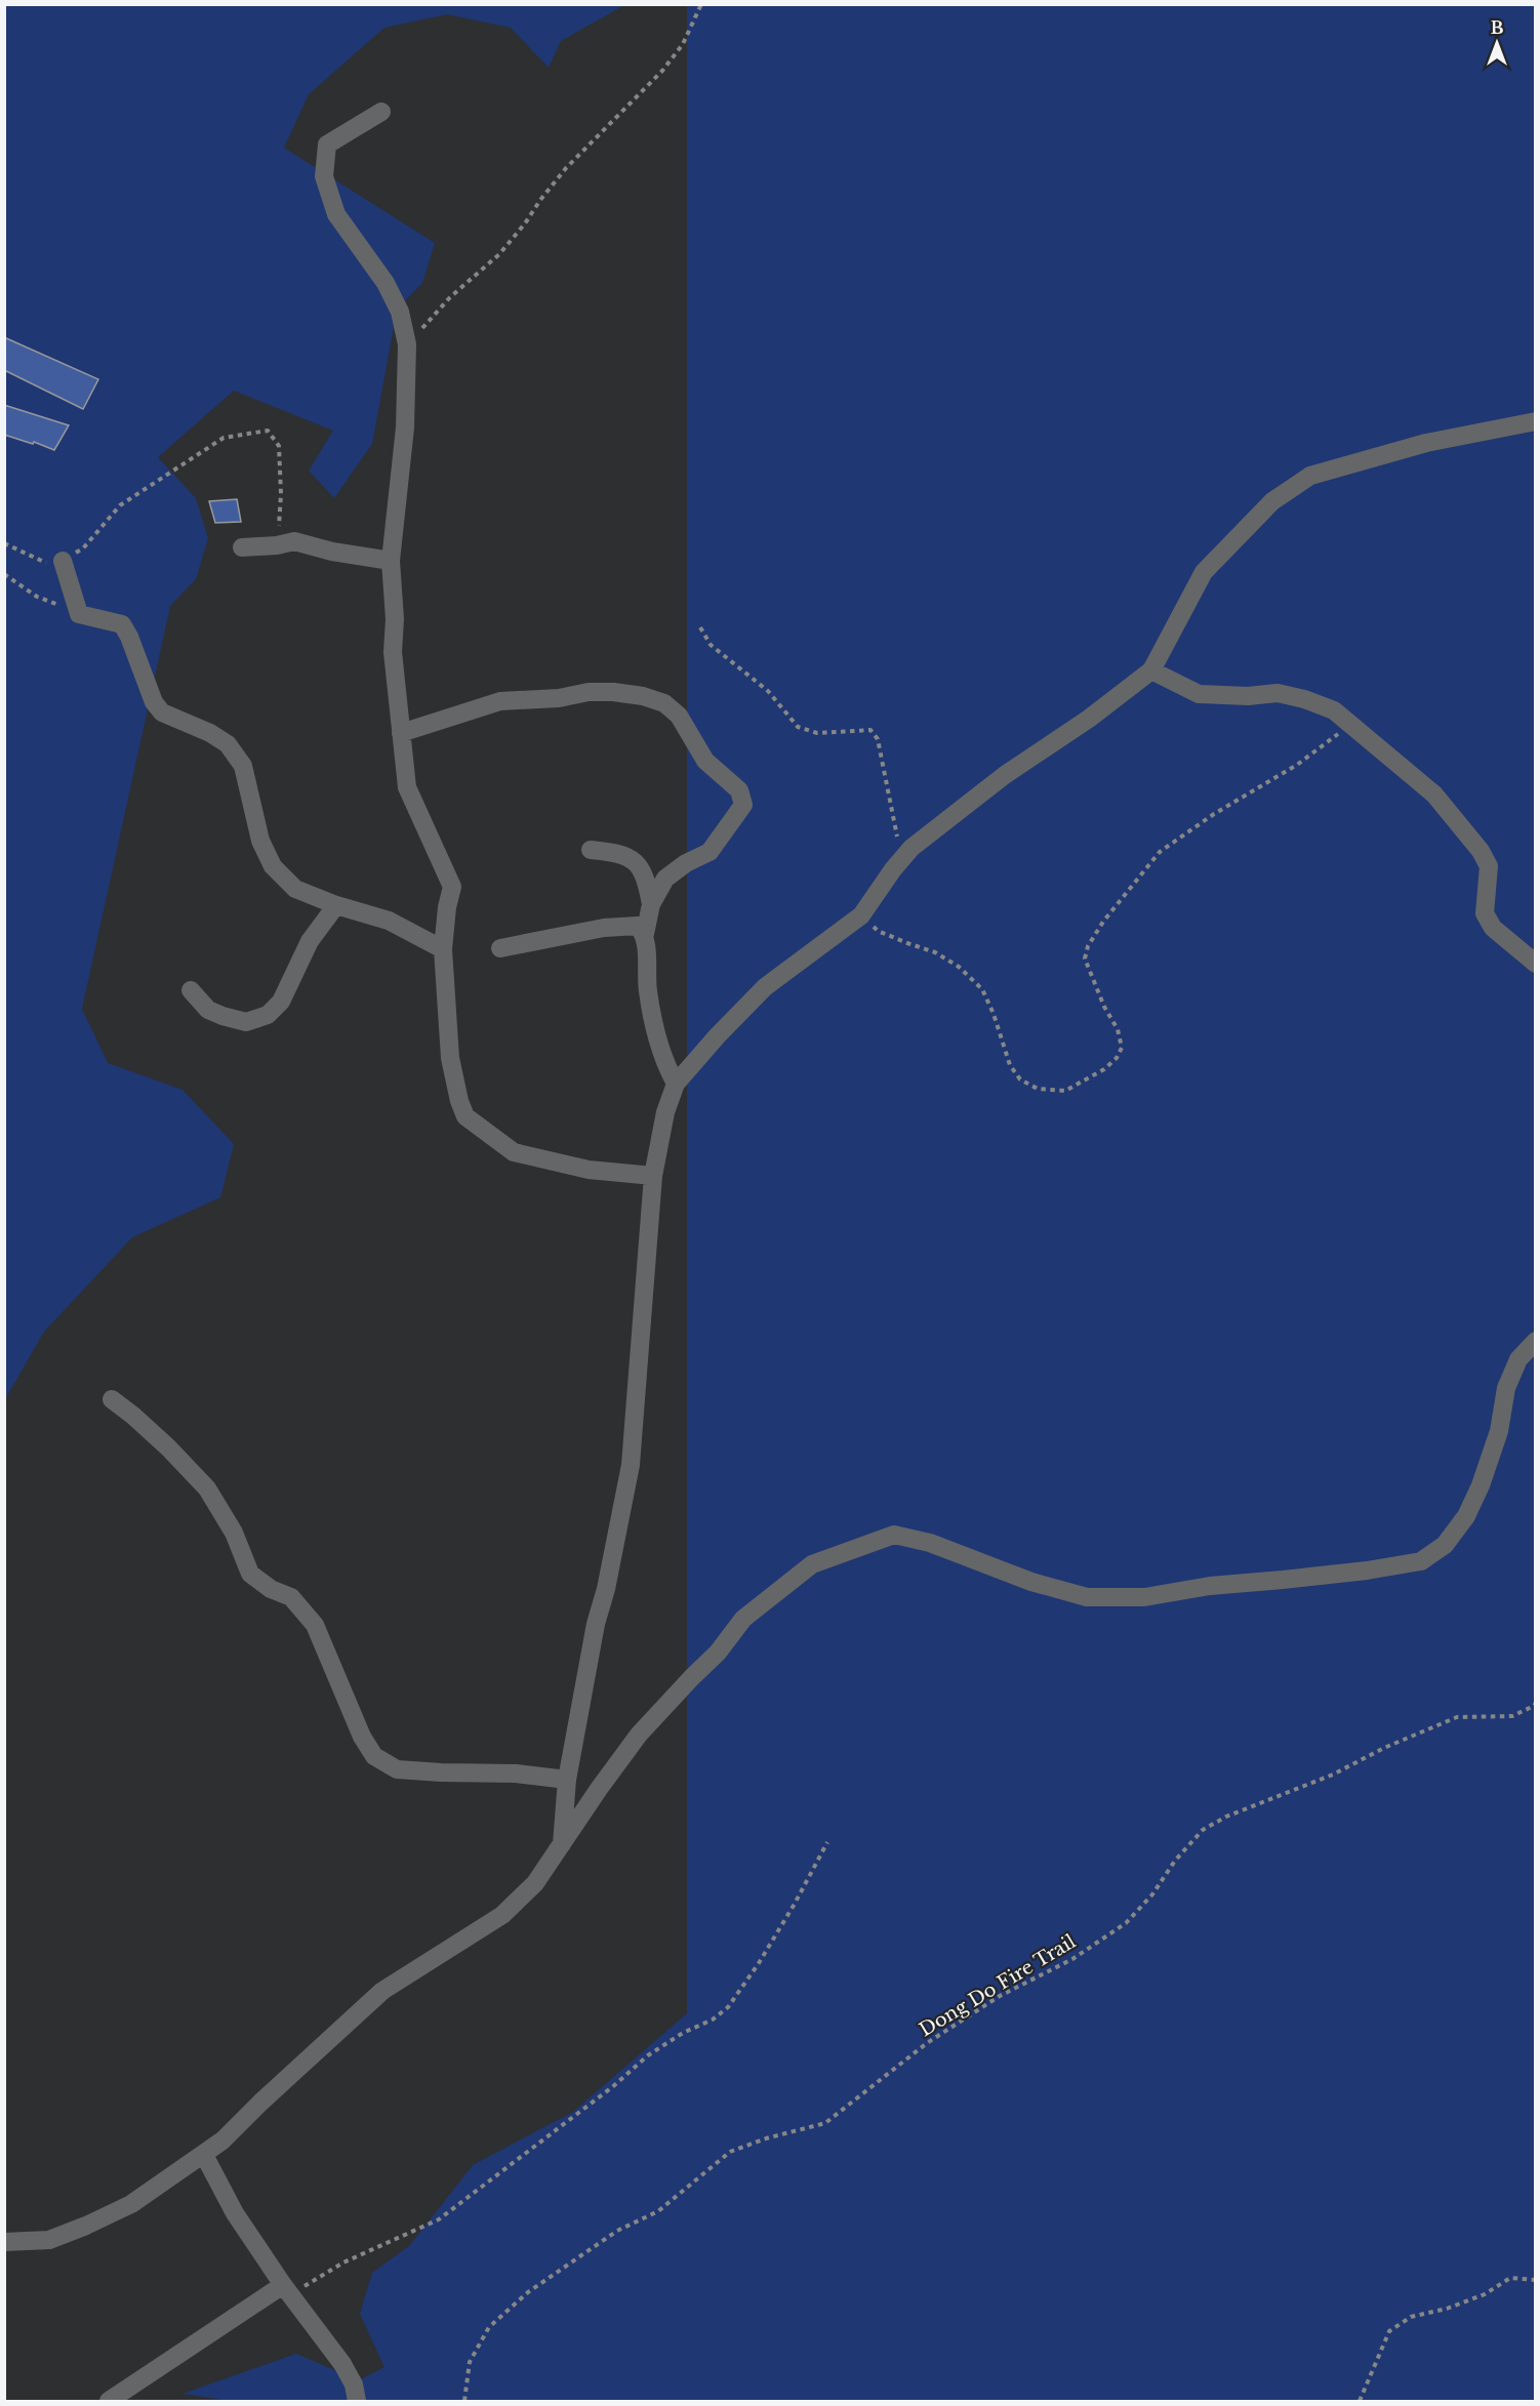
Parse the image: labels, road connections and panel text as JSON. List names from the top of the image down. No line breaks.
{"streets":{"path":["Dong Do Fire Trail"]},"north":"top"}
